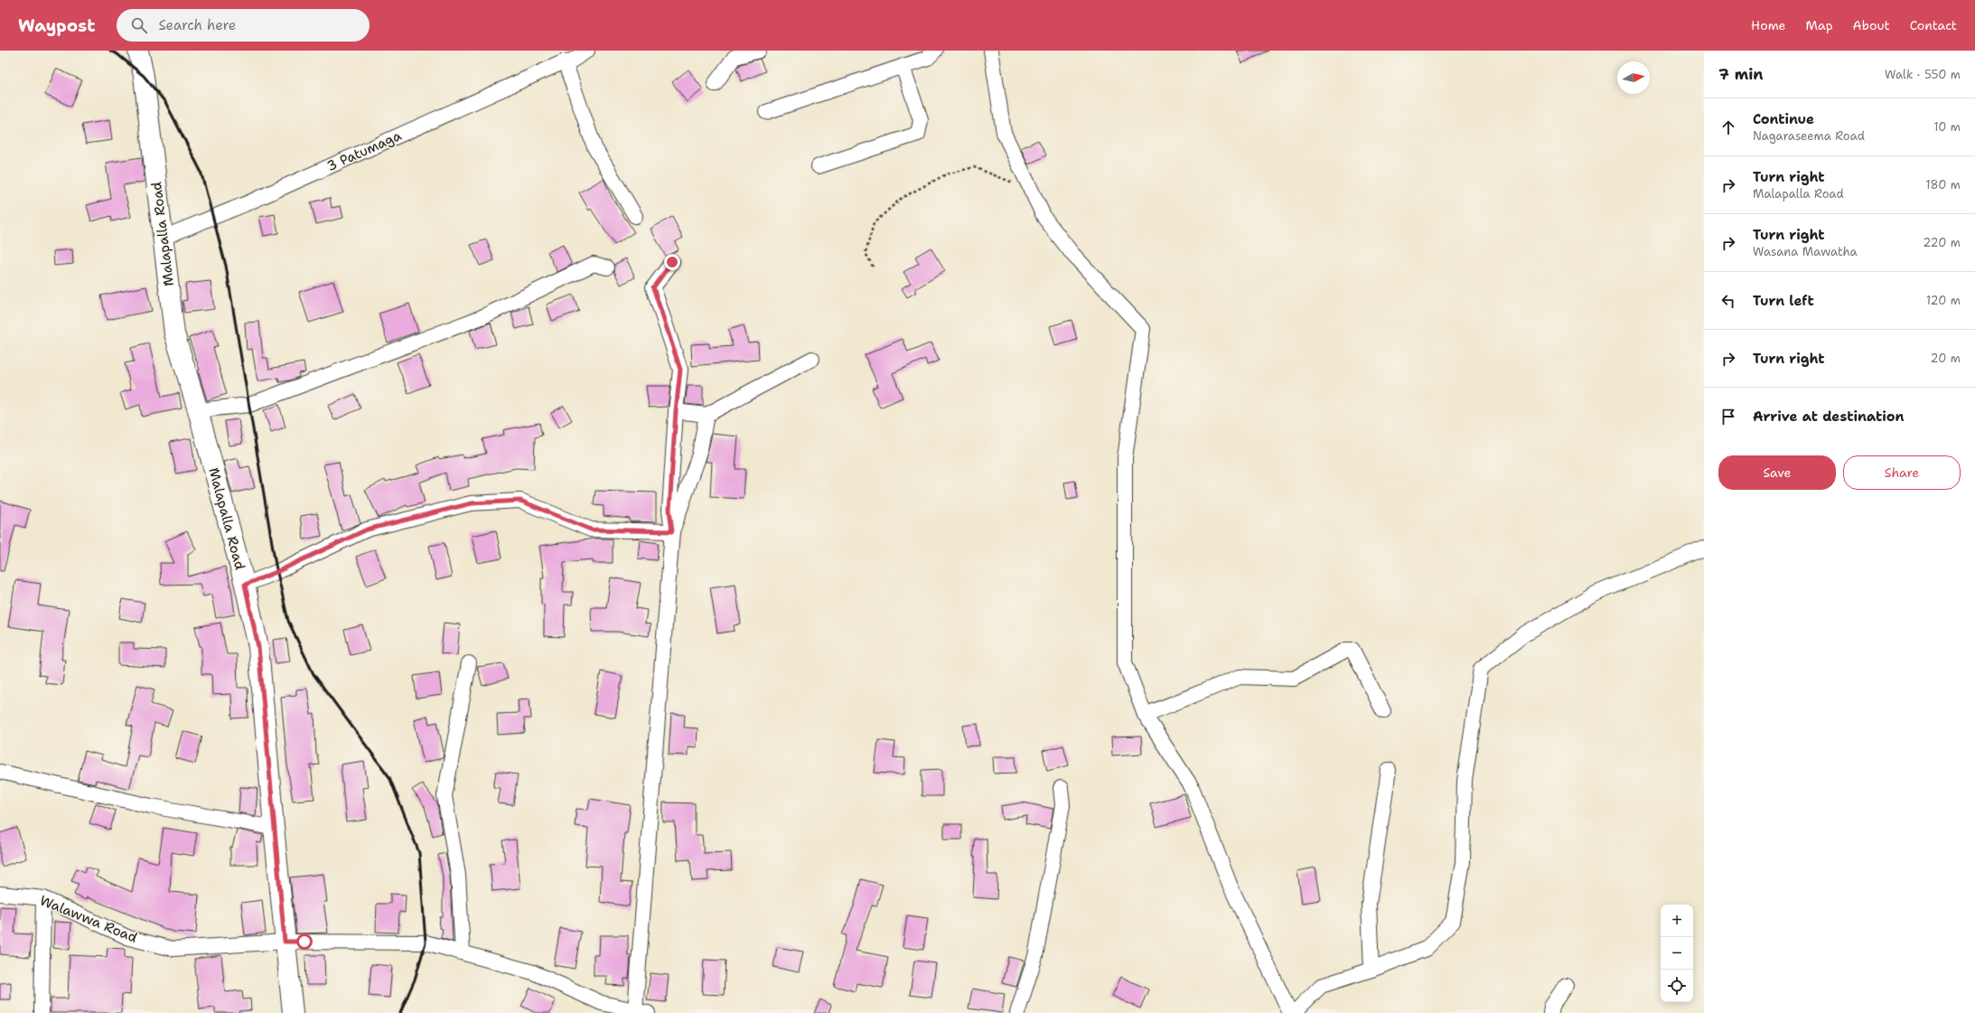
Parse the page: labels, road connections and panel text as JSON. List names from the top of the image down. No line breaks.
{"streets":{"street":["3 Patumaga","Malapalla Road","Walawwa Road"]},"crossings":[["3 Patumaga","Malapalla Road"],["Malapalla Road","Walawwa Road"]],"north":"right","page":{"header":"Waypost","search":"Search here","nav":["Home","Map","About","Contact"],"heading":["7 min","Walk · 550 m"],"list":[["Continue","Nagaraseema Road","10 m"],["Turn right","Malapalla Road","180 m"],["Turn right","Wasana Mawatha","220 m"],["Turn left","120 m"],["Turn right","20 m"],"Arrive at destination"],"buttons":["Save","Share"],"map_buttons":["+","−"]}}
